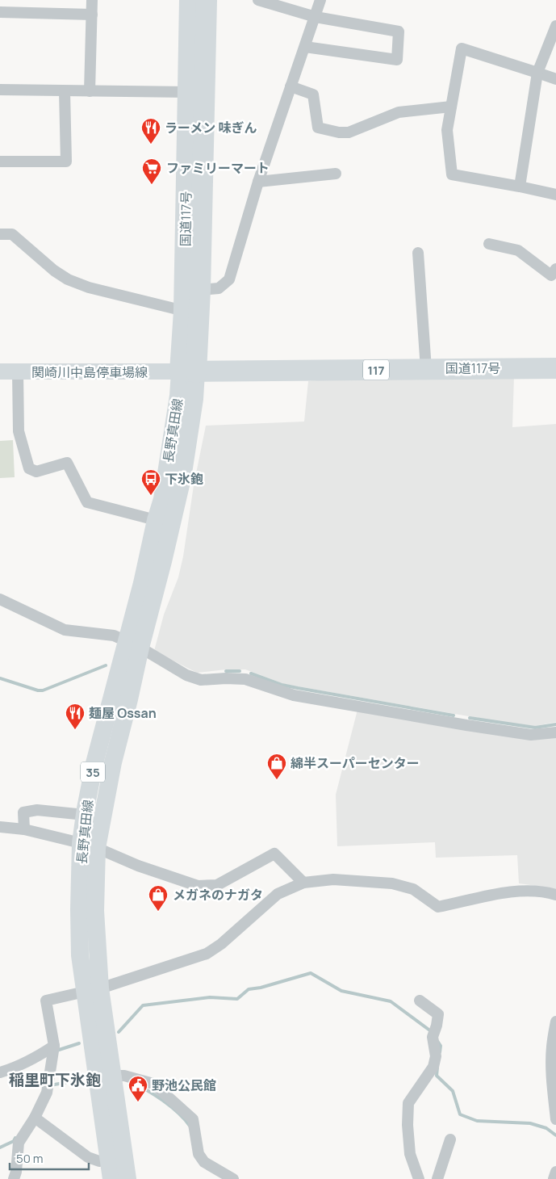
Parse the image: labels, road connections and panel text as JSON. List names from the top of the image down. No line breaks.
{"streets":{"highway":["国道117号","117"],"main road":["関崎川中島停車場線","長野真田線","35"]},"crossings":[["国道117号","関崎川中島停車場線"],["国道117号","長野真田線"],["関崎川中島停車場線","長野真田線"]],"districts":["稲里町下氷鉋"],"places":{"restaurant":["ラーメン 味ぎん","麺屋 Ossan"],"supermarket":["ファミリーマート"],"bus stop":["下氷鉋"],"shop":["綿半スーパーセンター","メガネのナガタ"],"public building":["野池公民館"]},"scale_bar":"50 m"}
